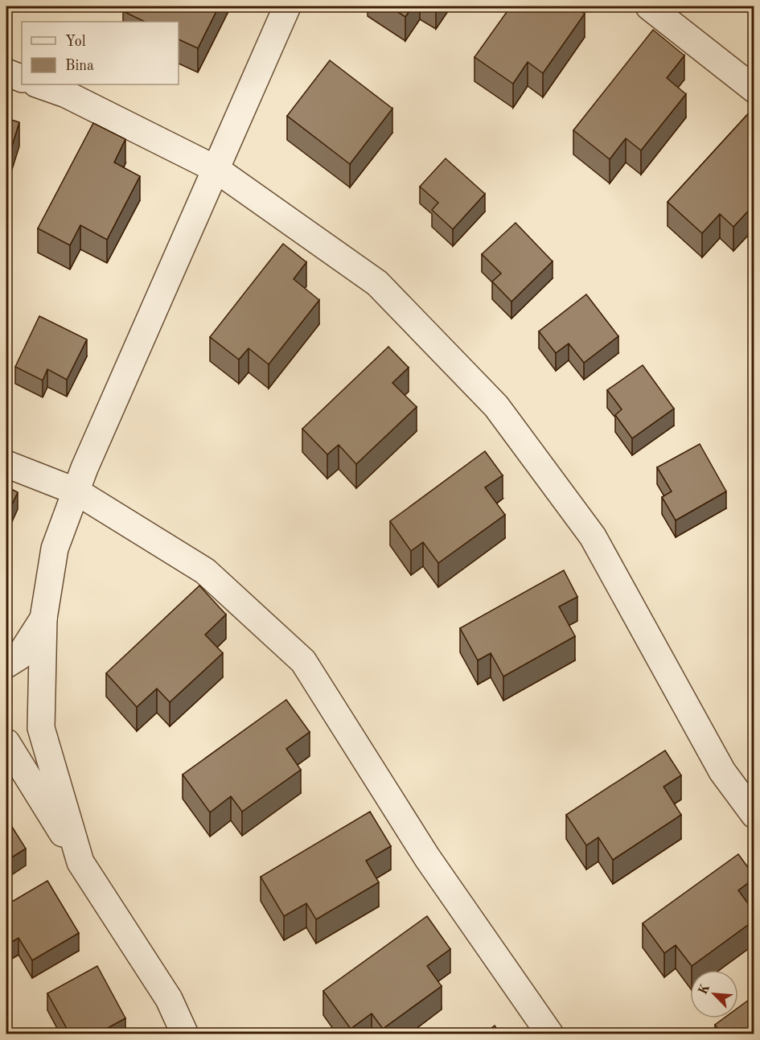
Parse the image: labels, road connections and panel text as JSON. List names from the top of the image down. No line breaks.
{"legend":["Yol","Bina"],"north":"top left"}
